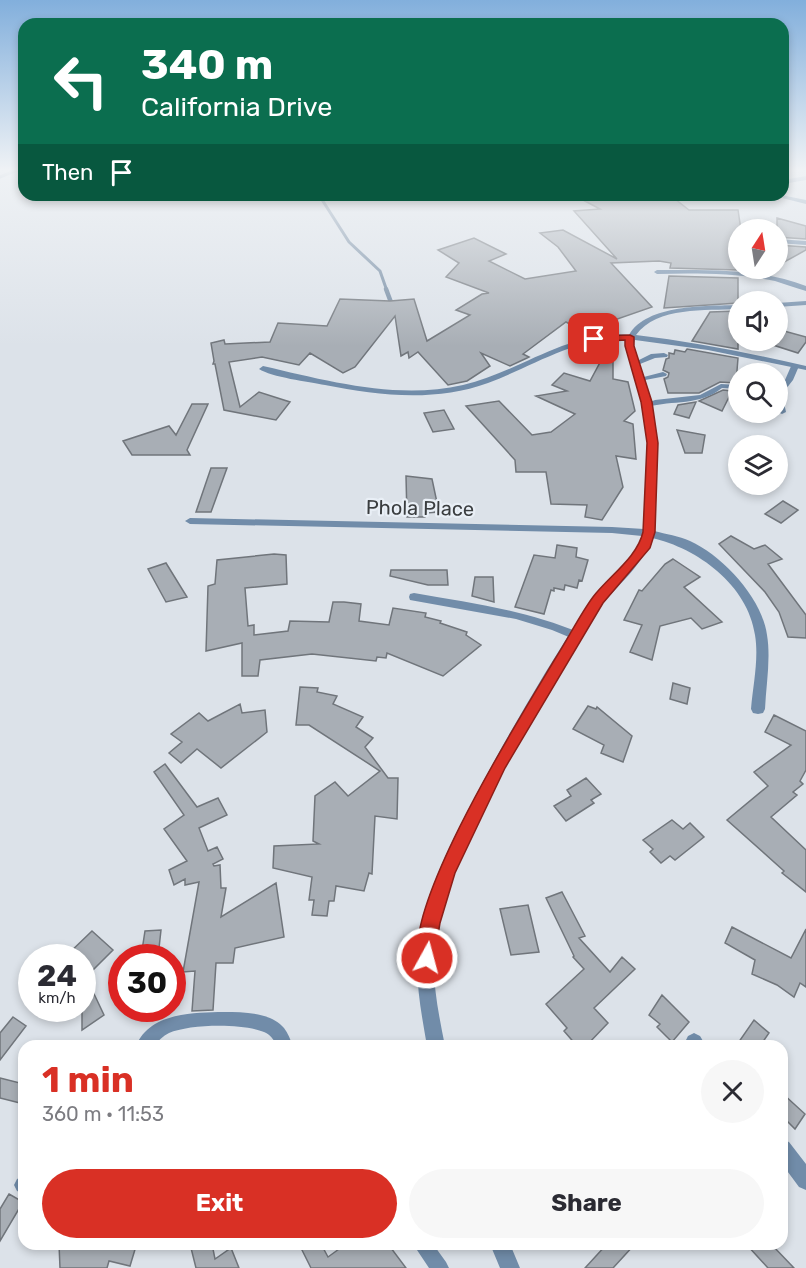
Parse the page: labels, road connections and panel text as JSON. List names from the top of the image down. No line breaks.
{"streets":{"street":["Phola Place"]},"north":"top","page":{"turn":["340 m","California Drive"],"then":"Then","speed":"24 km/h","limit":"30","heading":["1 min","360 m · 11:53"],"buttons":["Exit","Share"]}}
